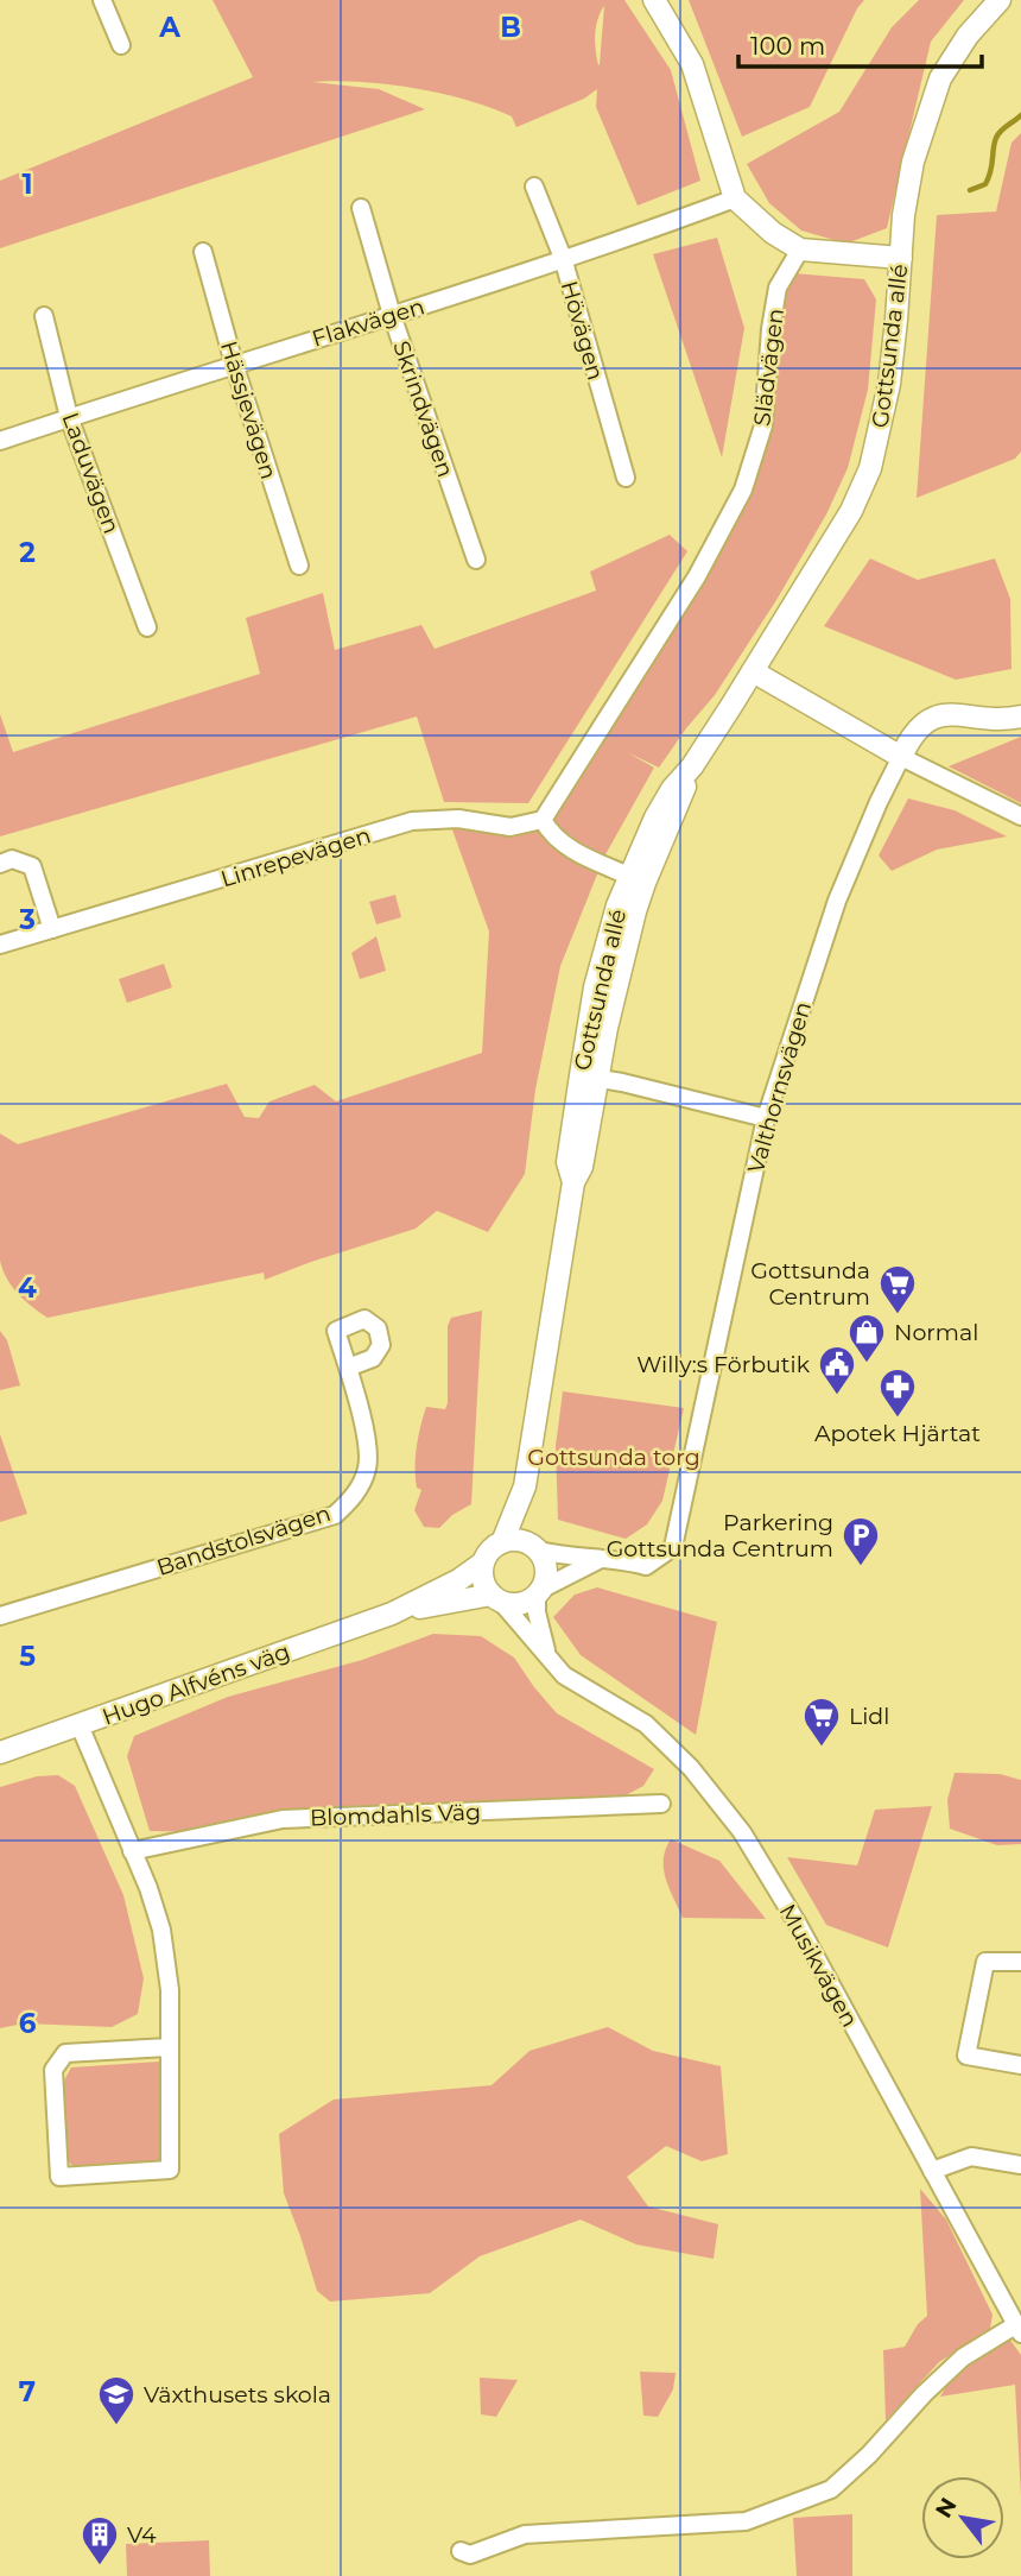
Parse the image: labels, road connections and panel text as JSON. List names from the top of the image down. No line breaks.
{"streets":{"street":["Flakvägen","Hövägen","Gottsunda allé","Slädvägen","Skrindvägen","Hässjevägen","Laduvägen","Linrepevägen","Valthornsvägen","Bandstolsvägen","Hugo Alfvéns väg","Blomdahls Väg","Musikvägen"]},"crossings":[["Flakvägen","Hövägen"],["Flakvägen","Skrindvägen"],["Flakvägen","Hässjevägen"],["Flakvägen","Laduvägen"],["Gottsunda allé","Valthornsvägen"],["Gottsunda allé","Hugo Alfvéns väg"],["Gottsunda allé","Musikvägen"],["Slädvägen","Linrepevägen"],["Valthornsvägen","Hugo Alfvéns väg"],["Valthornsvägen","Musikvägen"],["Hugo Alfvéns väg","Musikvägen"]],"parks":["Gottsunda torg"],"places":{"supermarket":["Gottsunda Centrum","Lidl"],"shop":["Normal"],"public building":["Willy:s Förbutik"],"pharmacy":["Apotek Hjärtat"],"parking":["Parkering Gottsunda Centrum"],"school or university":["Växthusets skola"],"building":["V4"]},"scale_bar":"100 m","north":"top left","grid":{"columns":["A","B"],"rows":["1","2","3","4","5","6","7"]}}
